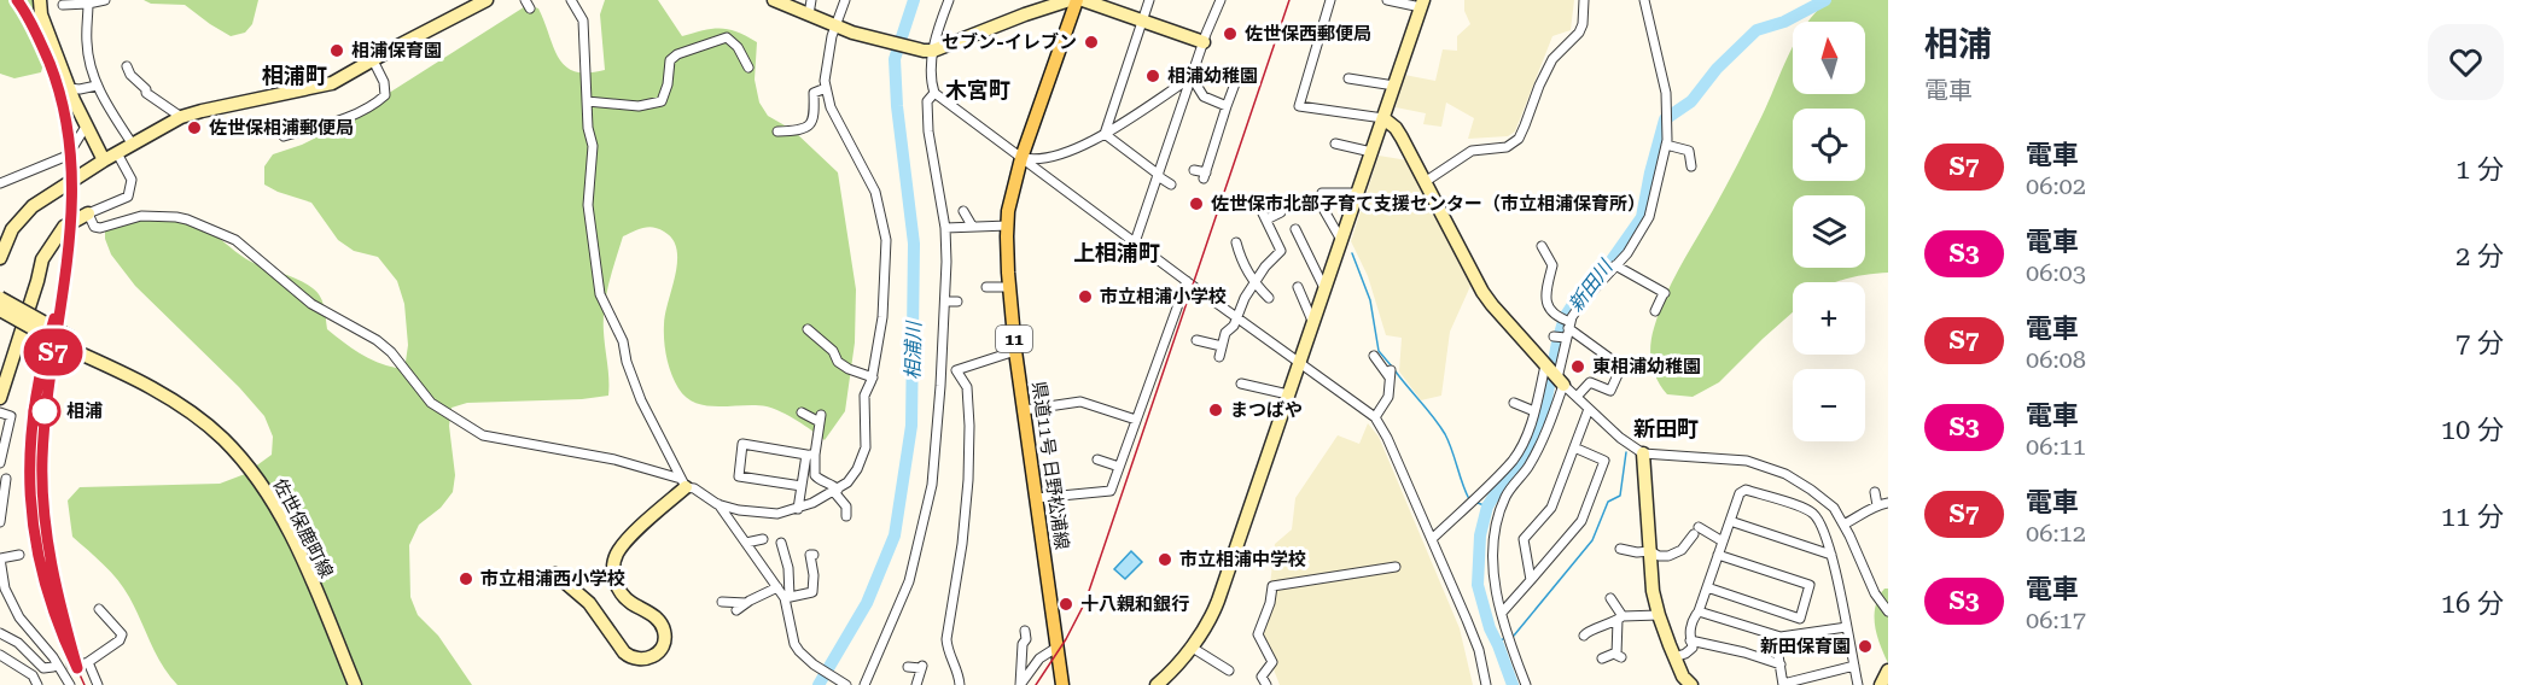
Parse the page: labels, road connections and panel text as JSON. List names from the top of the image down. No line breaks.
{"streets":{"main road":["11","県道11号 日野松浦線"],"street":["佐世保鹿町線"]},"districts":["相浦町","木宮町","上相浦町","新田町"],"water":["新田川","相浦川"],"places":["佐世保西郵便局","セブン-イレブン","相浦保育園","相浦幼稚園","佐世保相浦郵便局","佐世保市北部子育て支援センター（市立相浦保育所）","市立相浦小学校","東相浦幼稚園","まつばや","相浦","市立相浦中学校","市立相浦西小学校","十八親和銀行","新田保育園"],"north":"top","page":{"on_map":"S7","heading":["相浦","電車"],"map_buttons":["+","−"],"list":[{"mark":"S7","name":"電車","note":"06:02","value":"1 分"},{"mark":"S3","name":"電車","note":"06:03","value":"2 分"},{"mark":"S7","name":"電車","note":"06:08","value":"7 分"},{"mark":"S3","name":"電車","note":"06:11","value":"10 分"},{"mark":"S7","name":"電車","note":"06:12","value":"11 分"},{"mark":"S3","name":"電車","note":"06:17","value":"16 分"}]}}
